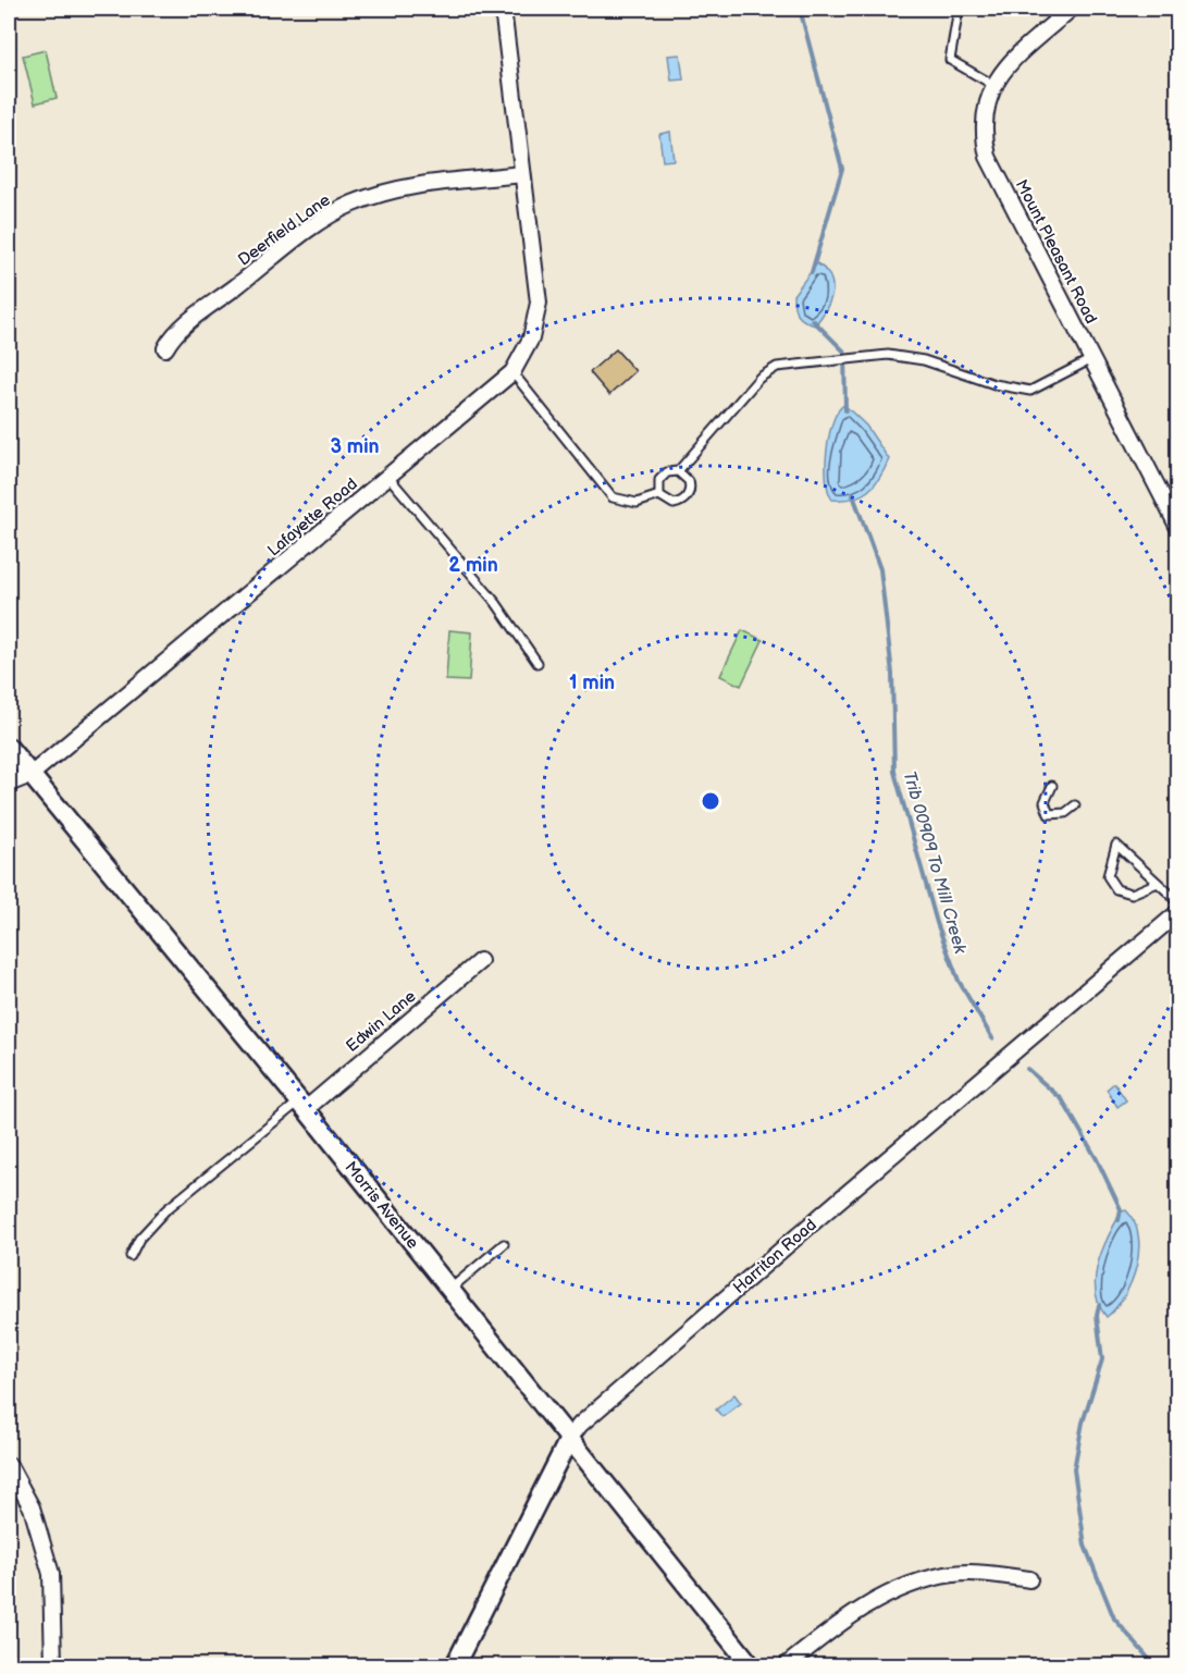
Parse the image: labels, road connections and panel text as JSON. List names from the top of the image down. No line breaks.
{"streets":{"street":["Deerfield Lane","Mount Pleasant Road","Lafayette Road","Edwin Lane","Morris Avenue","Harriton Road"]},"crossings":[["Deerfield Lane","Lafayette Road"],["Lafayette Road","Morris Avenue"],["Edwin Lane","Morris Avenue"],["Morris Avenue","Harriton Road"]],"water":["Trib 00909 To Mill Creek"],"rings":["3 min","2 min","1 min"]}
